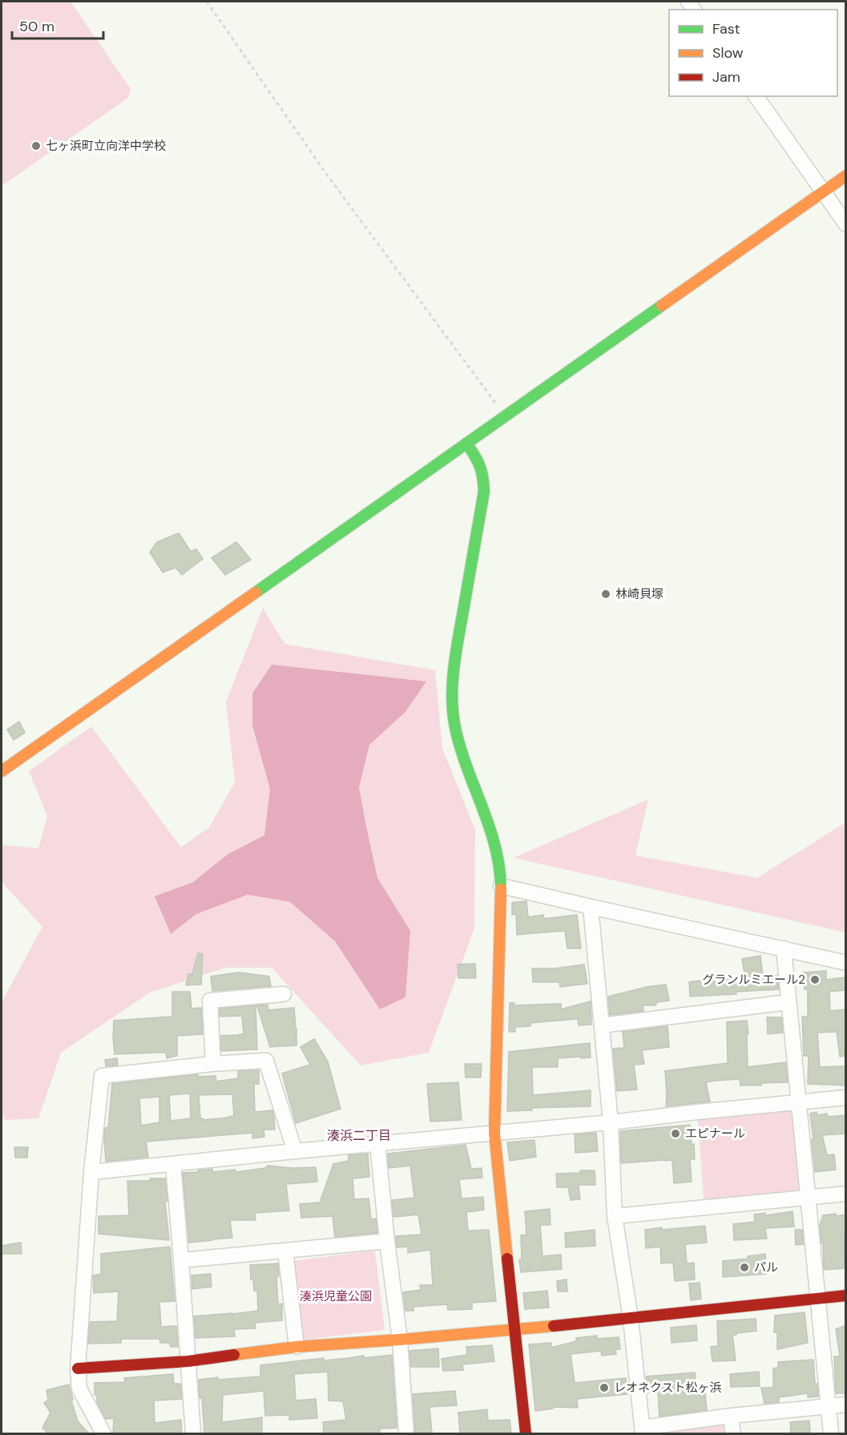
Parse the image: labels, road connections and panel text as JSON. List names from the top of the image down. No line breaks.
{"districts":["湊浜二丁目"],"parks":["湊浜児童公園"],"places":["七ヶ浜町立向洋中学校","林崎貝塚","グランルミエール2","エピナール","パル","レオネクスト松ヶ浜"],"legend":["Fast","Slow","Jam"],"scale_bar":"50 m"}
